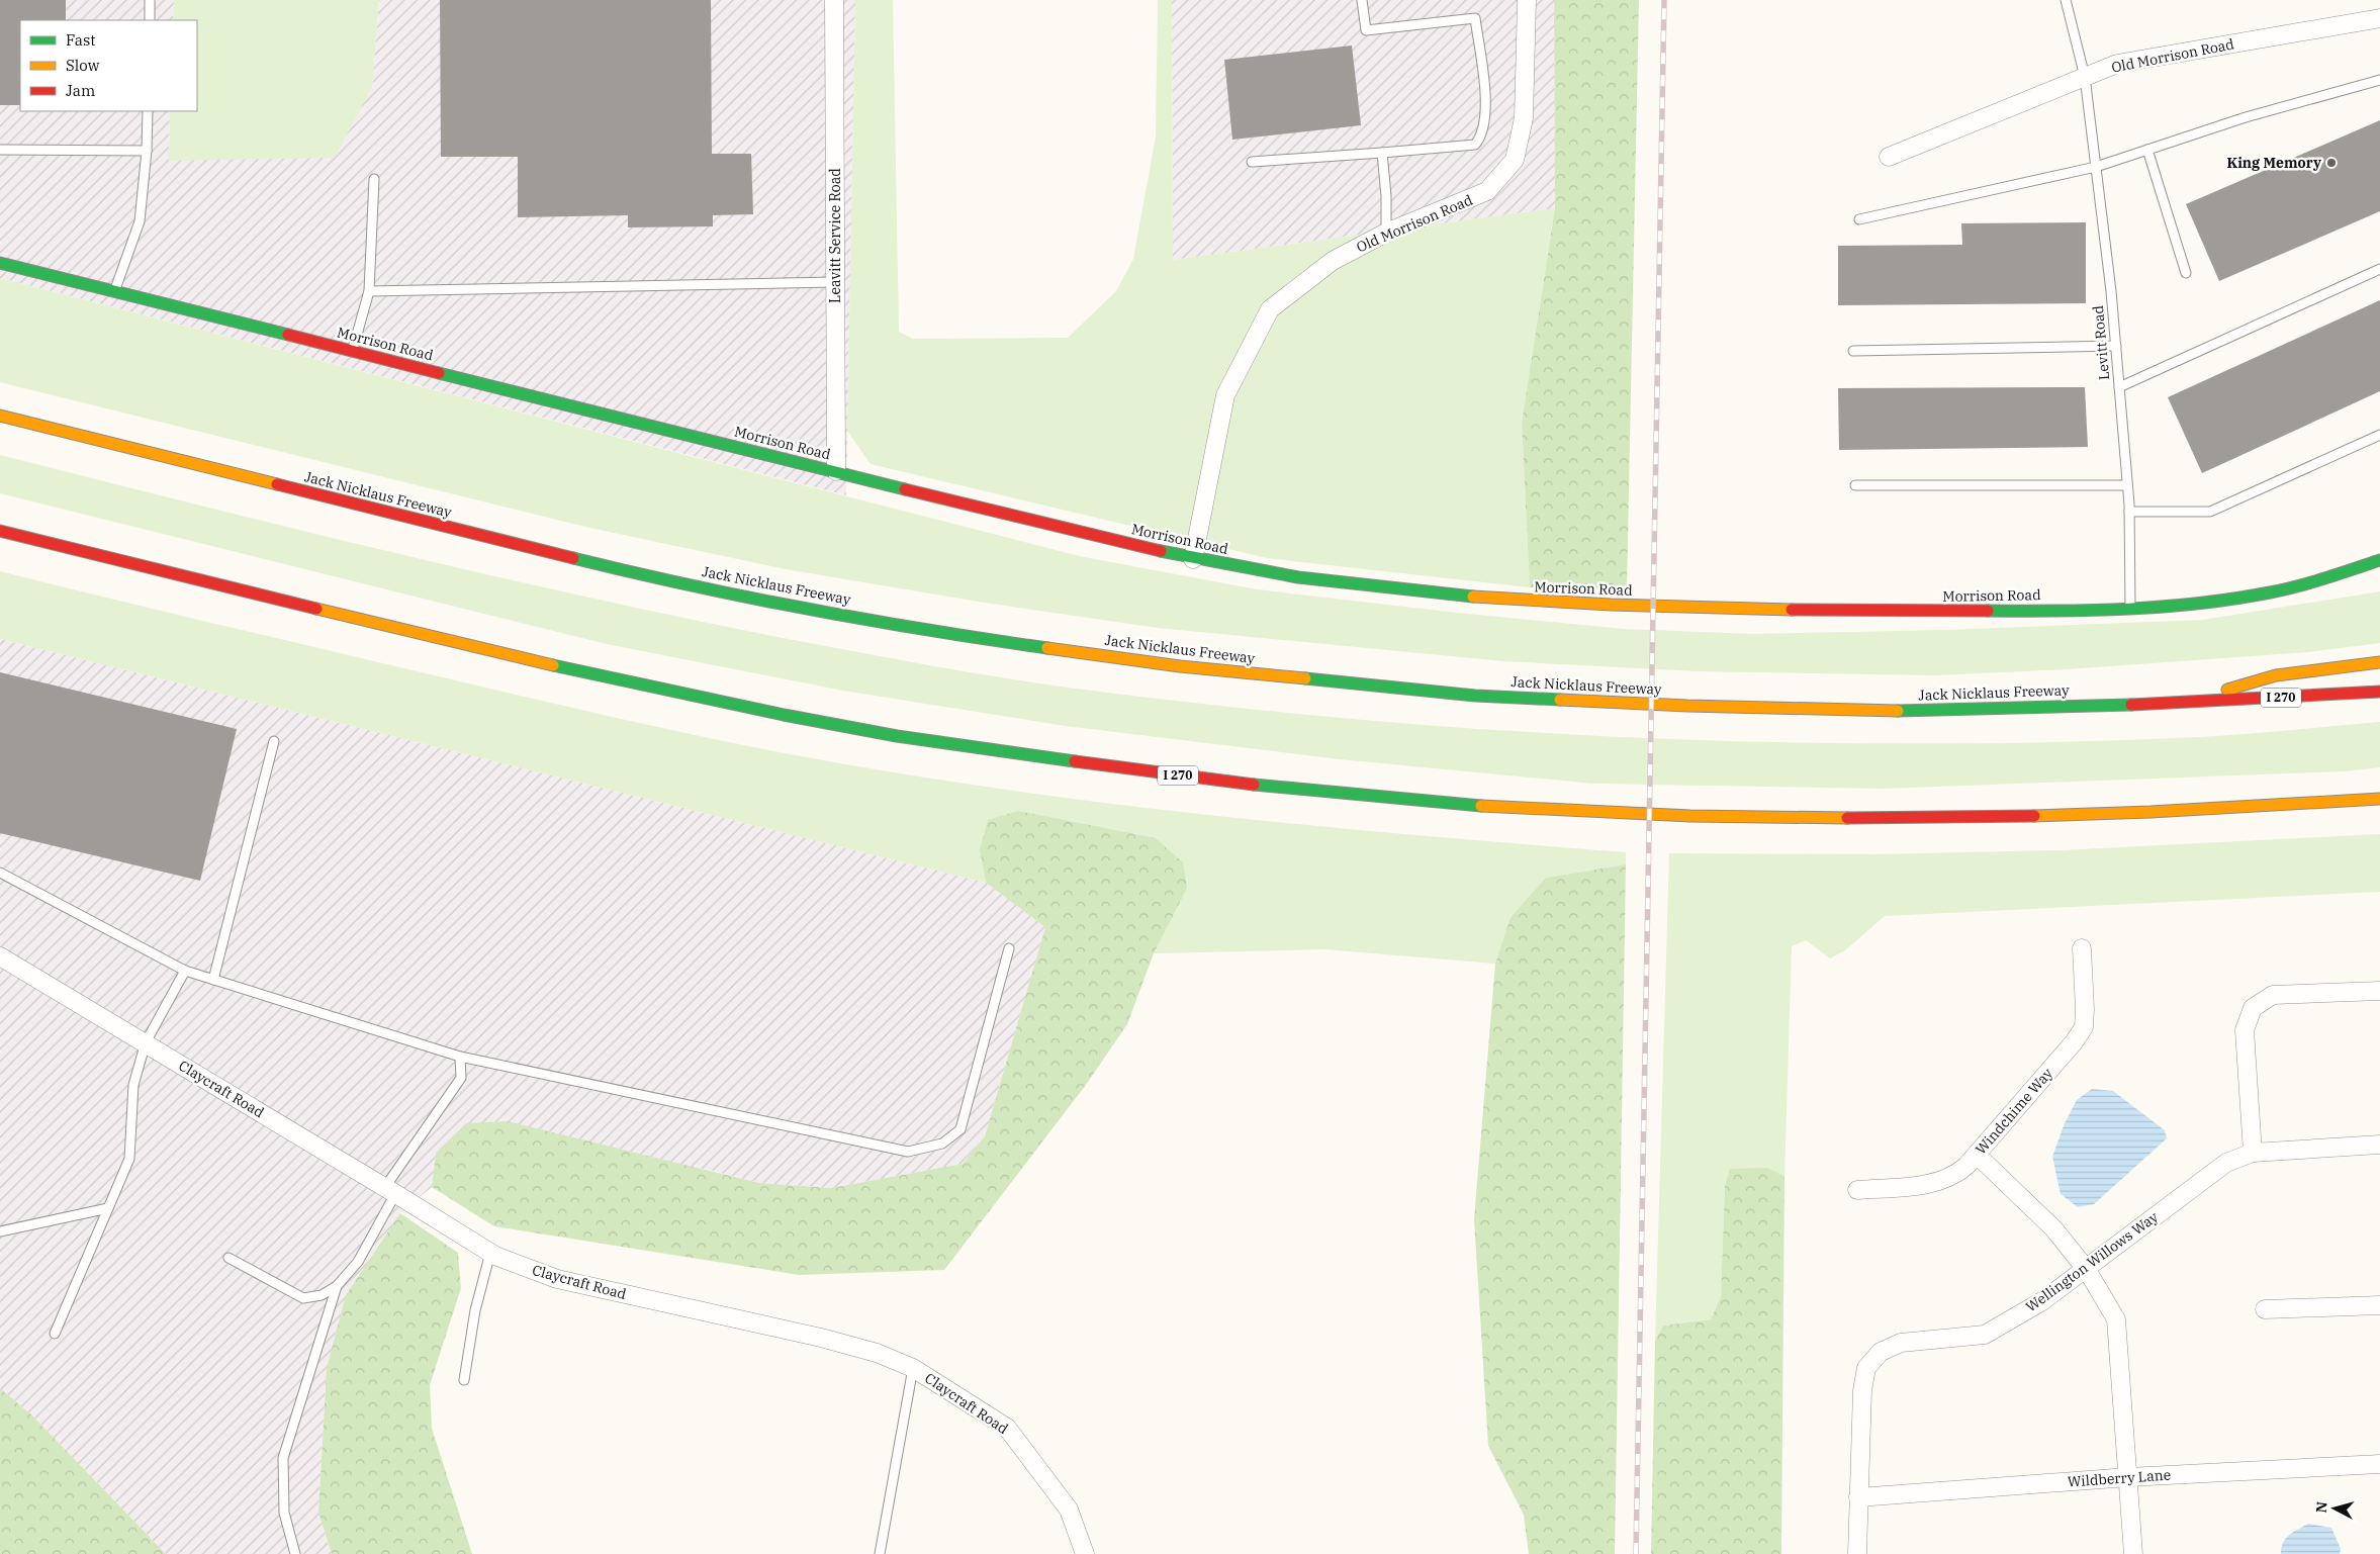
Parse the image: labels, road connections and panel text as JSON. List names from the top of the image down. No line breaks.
{"streets":{"main road":["Morrison Road","Jack Nicklaus Freeway","I 270"],"street":["Old Morrison Road","Leavitt Service Road","Claycraft Road","Windchime Way","Wellington Willows Way","Wildberry Lane"],"lane":["Levitt Road"]},"crossings":[["Old Morrison Road","Levitt Road"],["Old Morrison Road","Morrison Road"],["Leavitt Service Road","Morrison Road"],["Levitt Road","Morrison Road"],["Wellington Willows Way","Wildberry Lane"]],"places":["King Memory"],"legend":["Fast","Slow","Jam"],"north":"left"}
